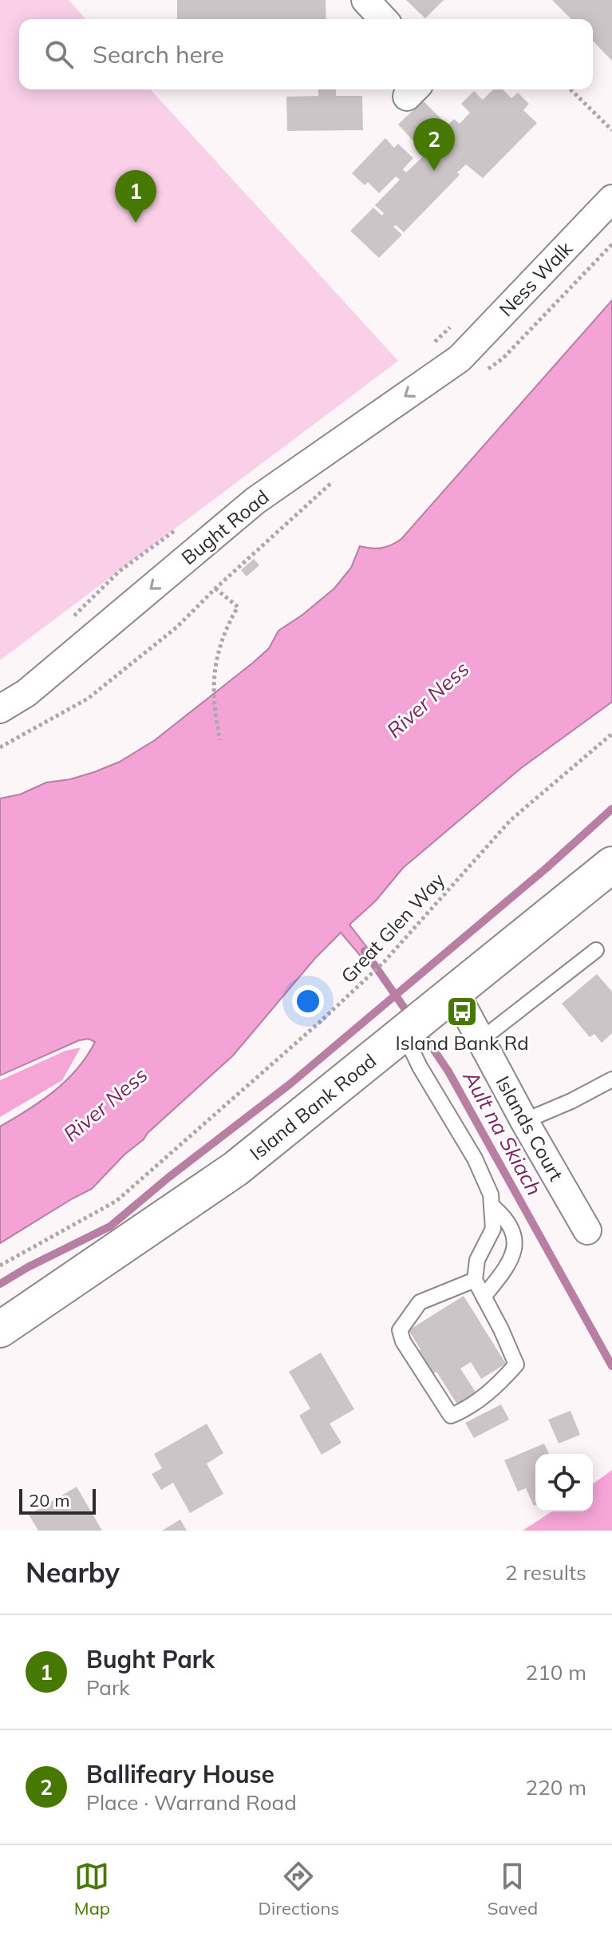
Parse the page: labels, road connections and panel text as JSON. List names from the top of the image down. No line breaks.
{"streets":{"main road":["Island Bank Road"],"street":["Ness Walk","Bught Road","Islands Court"],"path":["Great Glen Way"]},"crossings":[["Ness Walk","Bught Road"],["Island Bank Road","Islands Court"]],"one_way":["Bught Road"],"water":["River Ness","Ault na Skiach"],"places":{"bus stop":["Island Bank Rd"]},"scale_bar":"20 m","page":{"search":"Search here","pins":["2","1"],"scale":"20 m","heading":["Nearby","2 results"],"list":[{"mark":"1","name":"Bught Park","note":"Park","value":"210 m"},{"mark":"2","name":"Ballifeary House","note":"Place · Warrand Road","value":"220 m"}],"nav":["Map","Directions","Saved"]}}
